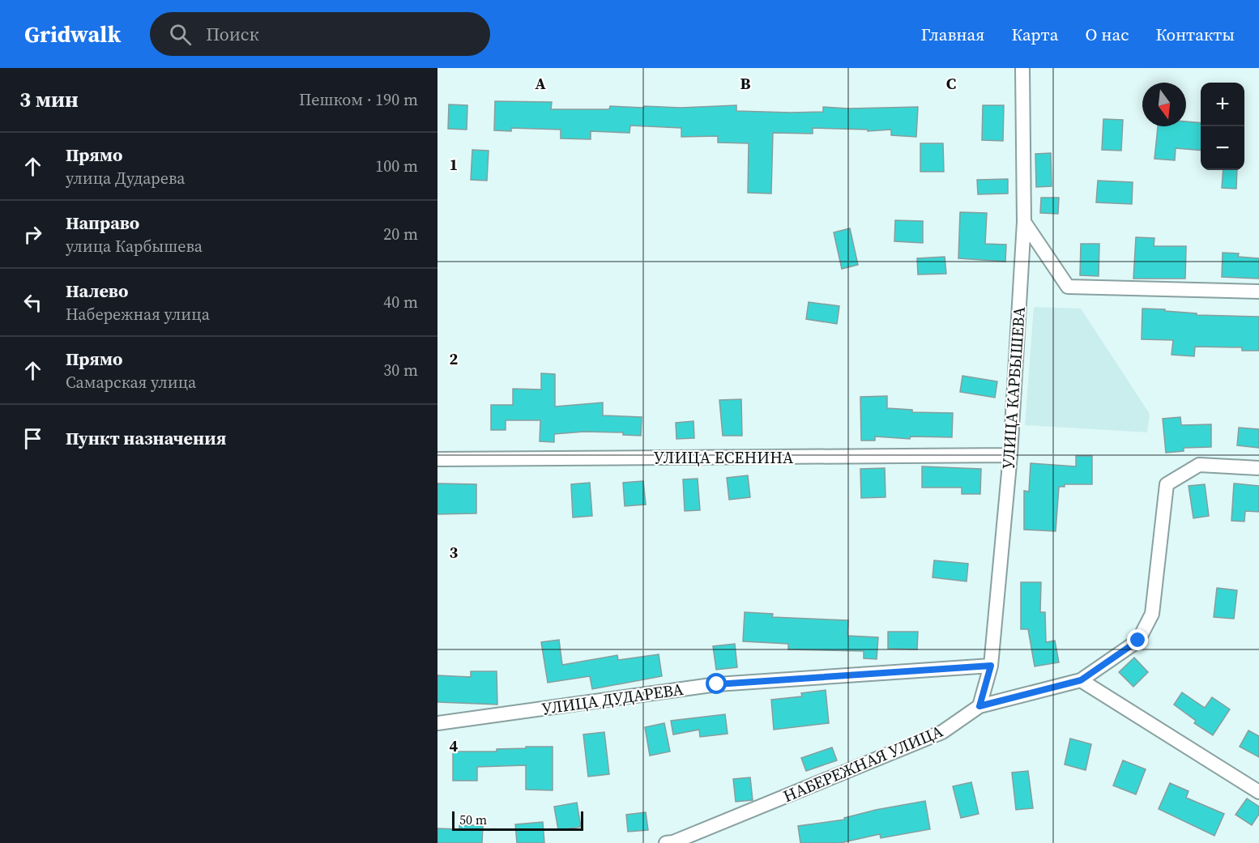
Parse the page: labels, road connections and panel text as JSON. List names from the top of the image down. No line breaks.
{"streets":{"street":["УЛИЦА КАРБЫШЕВА","УЛИЦА ЕСЕНИНА","УЛИЦА ДУДАРЕВА","НАБЕРЕЖНАЯ УЛИЦА"]},"crossings":[["УЛИЦА КАРБЫШЕВА","УЛИЦА ЕСЕНИНА"],["УЛИЦА КАРБЫШЕВА","УЛИЦА ДУДАРЕВА"],["УЛИЦА КАРБЫШЕВА","НАБЕРЕЖНАЯ УЛИЦА"]],"scale_bar":"50 m","north":"bottom","page":{"header":"Gridwalk","search":"Поиск","nav":["Главная","Карта","О нас","Контакты"],"heading":["3 мин","Пешком · 190 m"],"map_buttons":["+","−"],"list":[["Прямо","улица Дударева","100 m"],["Направо","улица Карбышева","20 m"],["Налево","Набережная улица","40 m"],["Прямо","Самарская улица","30 m"],"Пункт назначения"],"scale":"50 m"},"grid":{"columns":["A","B","C"],"rows":["1","2","3","4"]}}
